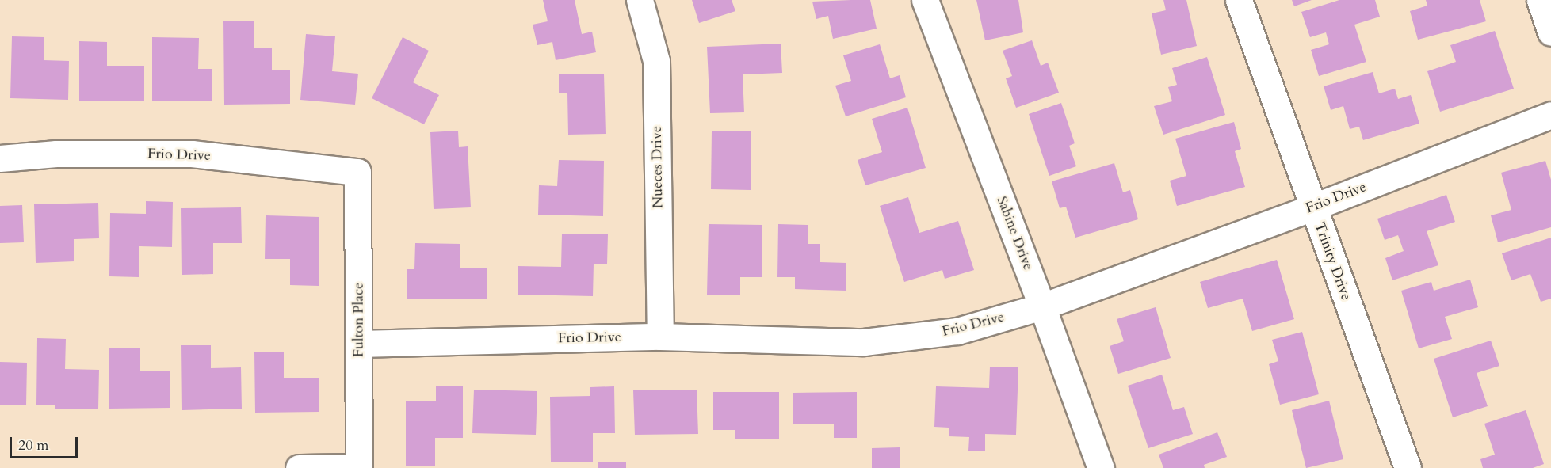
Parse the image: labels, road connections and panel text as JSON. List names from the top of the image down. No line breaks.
{"streets":{"street":["Frio Drive","Nueces Drive","Sabine Drive","Trinity Drive","Fulton Place"]},"crossings":[["Frio Drive","Nueces Drive"],["Frio Drive","Sabine Drive"],["Frio Drive","Trinity Drive"],["Frio Drive","Fulton Place"]],"scale_bar":"20 m"}
